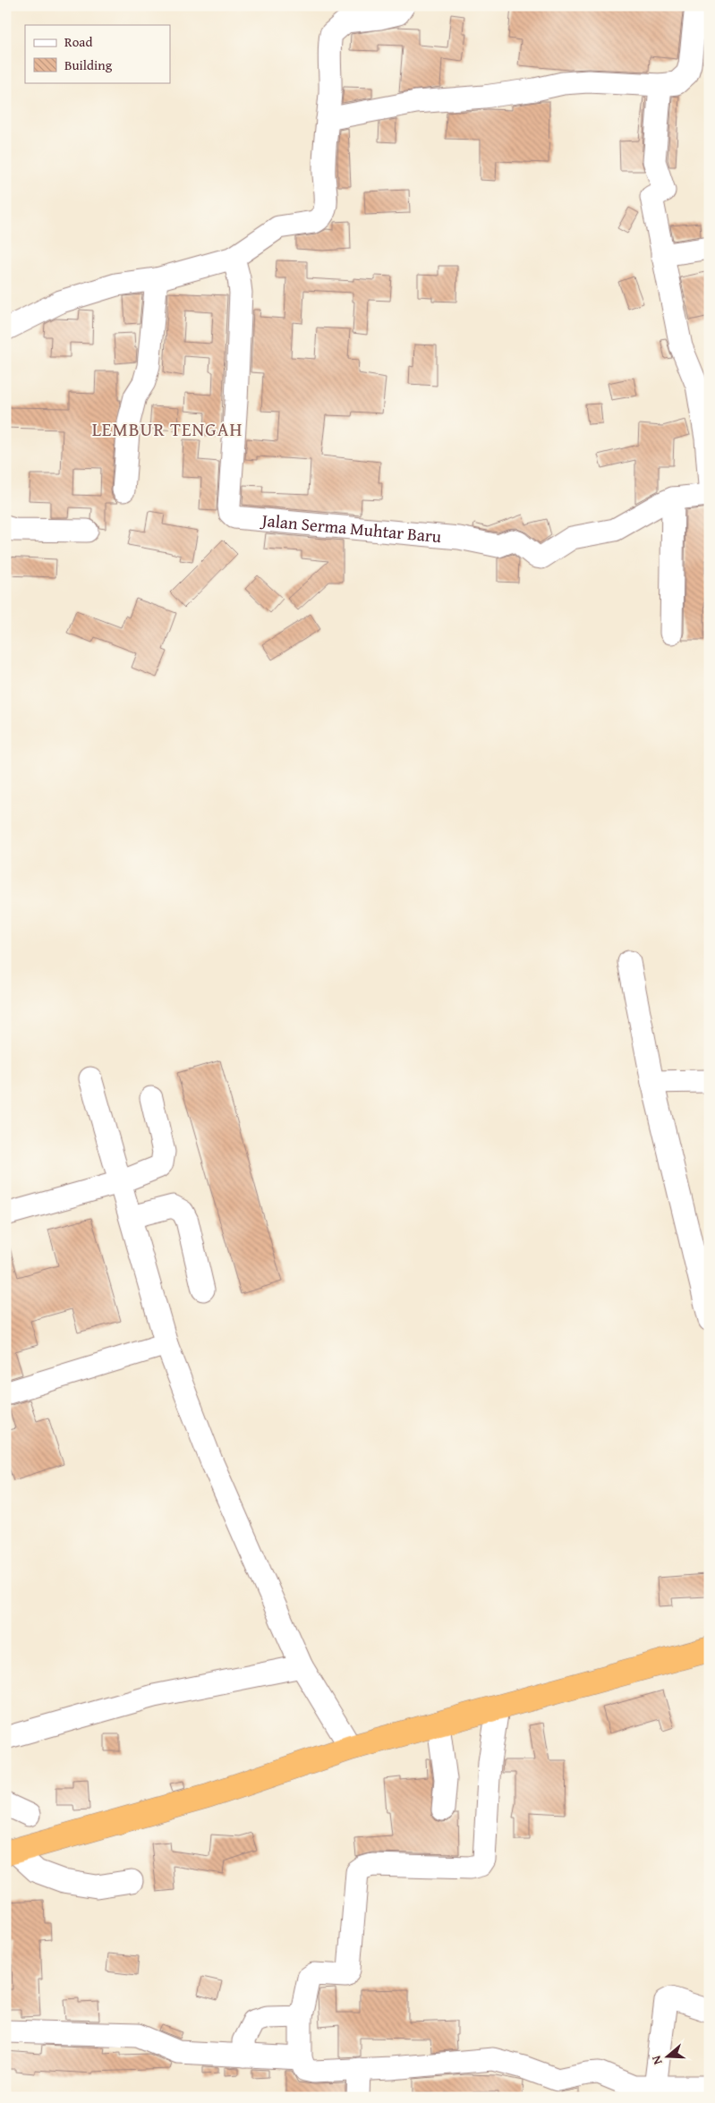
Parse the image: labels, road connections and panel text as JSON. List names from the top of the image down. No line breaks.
{"streets":{"street":["Jalan Serma Muhtar Baru"]},"districts":["LEMBUR TENGAH"],"legend":["Road","Building"],"north":"left"}
